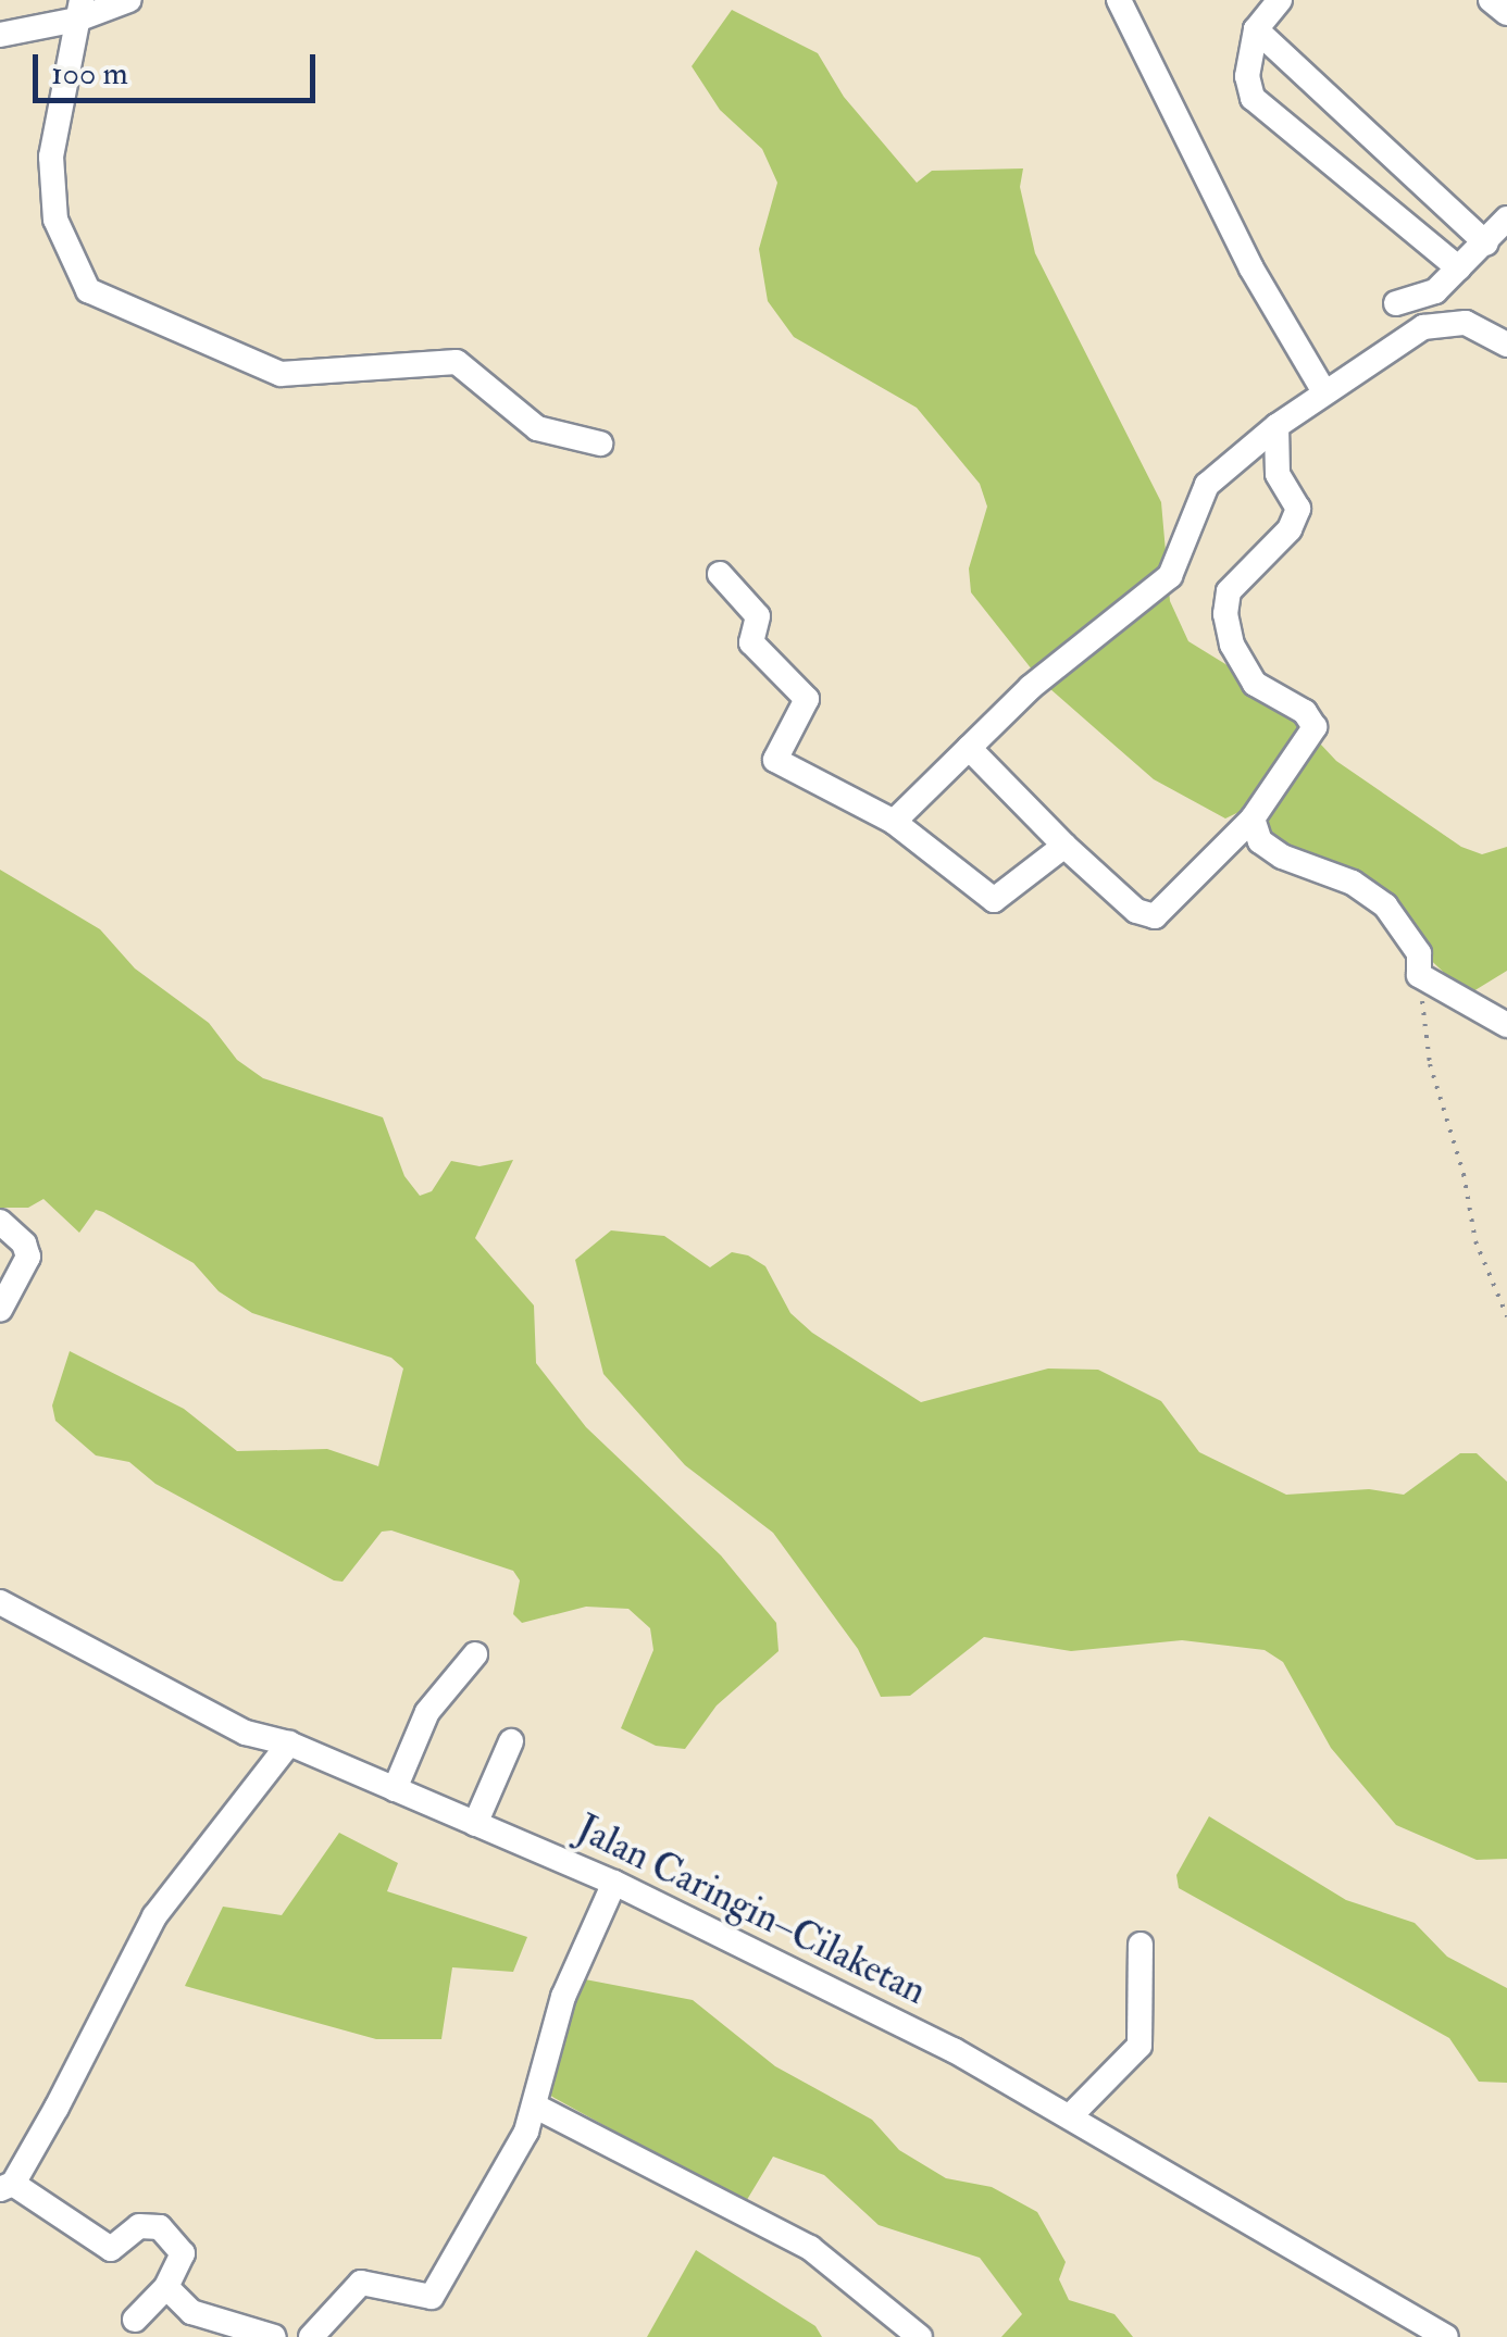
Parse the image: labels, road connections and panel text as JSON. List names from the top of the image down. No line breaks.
{"streets":{"street":["Jalan Caringin–Cilaketan"]},"scale_bar":"100 m"}
